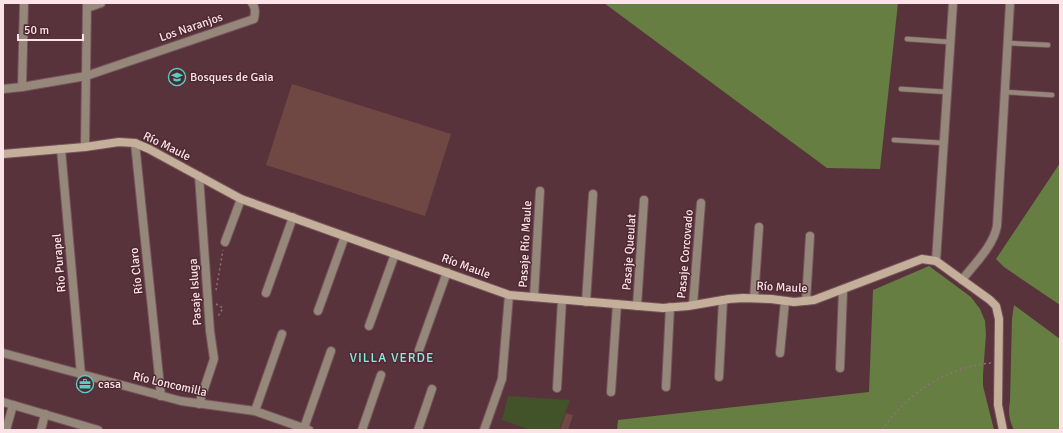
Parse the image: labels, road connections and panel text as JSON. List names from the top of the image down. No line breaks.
{"streets":{"street":["Los Naranjos","Río Maule","Pasaje Río Maule","Pasaje Queulat","Pasaje Corcovado","Río Purapel","Río Claro","Pasaje Isluga","Río Loncomilla"]},"crossings":[["Río Maule","Pasaje Río Maule"],["Río Maule","Pasaje Queulat"],["Río Maule","Pasaje Corcovado"],["Río Maule","Río Purapel"],["Río Maule","Río Claro"],["Río Maule","Pasaje Isluga"],["Río Purapel","Río Loncomilla"],["Río Claro","Río Loncomilla"],["Pasaje Isluga","Río Loncomilla"]],"districts":["VILLA VERDE"],"places":{"school or university":["Bosques de Gaia"],"office":["casa"]},"scale_bar":"50 m"}
